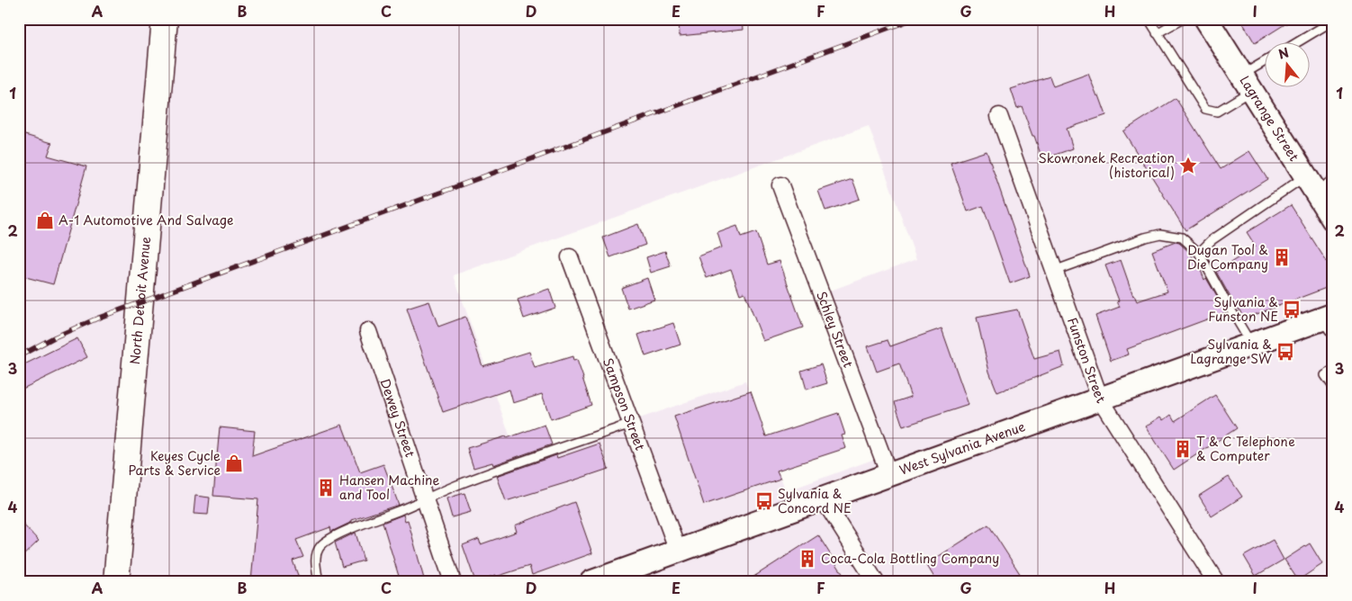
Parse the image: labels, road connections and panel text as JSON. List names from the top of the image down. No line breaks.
{"streets":{"main road":["Lagrange Street","North Detroit Avenue","West Sylvania Avenue"],"street":["Schley Street","Funston Street","Sampson Street","Dewey Street"]},"crossings":[["Schley Street","West Sylvania Avenue"],["Funston Street","West Sylvania Avenue"],["Sampson Street","West Sylvania Avenue"]],"places":{"place":["Skowronek Recreation (historical)"],"shop":["A-1 Automotive And Salvage","Keyes Cycle Parts & Service"],"building":["Dugan Tool & Die Company","T & C Telephone & Computer","Hansen Machine and Tool","Coca-Cola Bottling Company"],"bus stop":["Sylvania & Funston NE","Sylvania & Lagrange SW","Sylvania & Concord NE"]},"north":"top","grid":{"columns":["A","B","C","D","E","F","G","H","I"],"rows":["1","2","3","4"]}}
